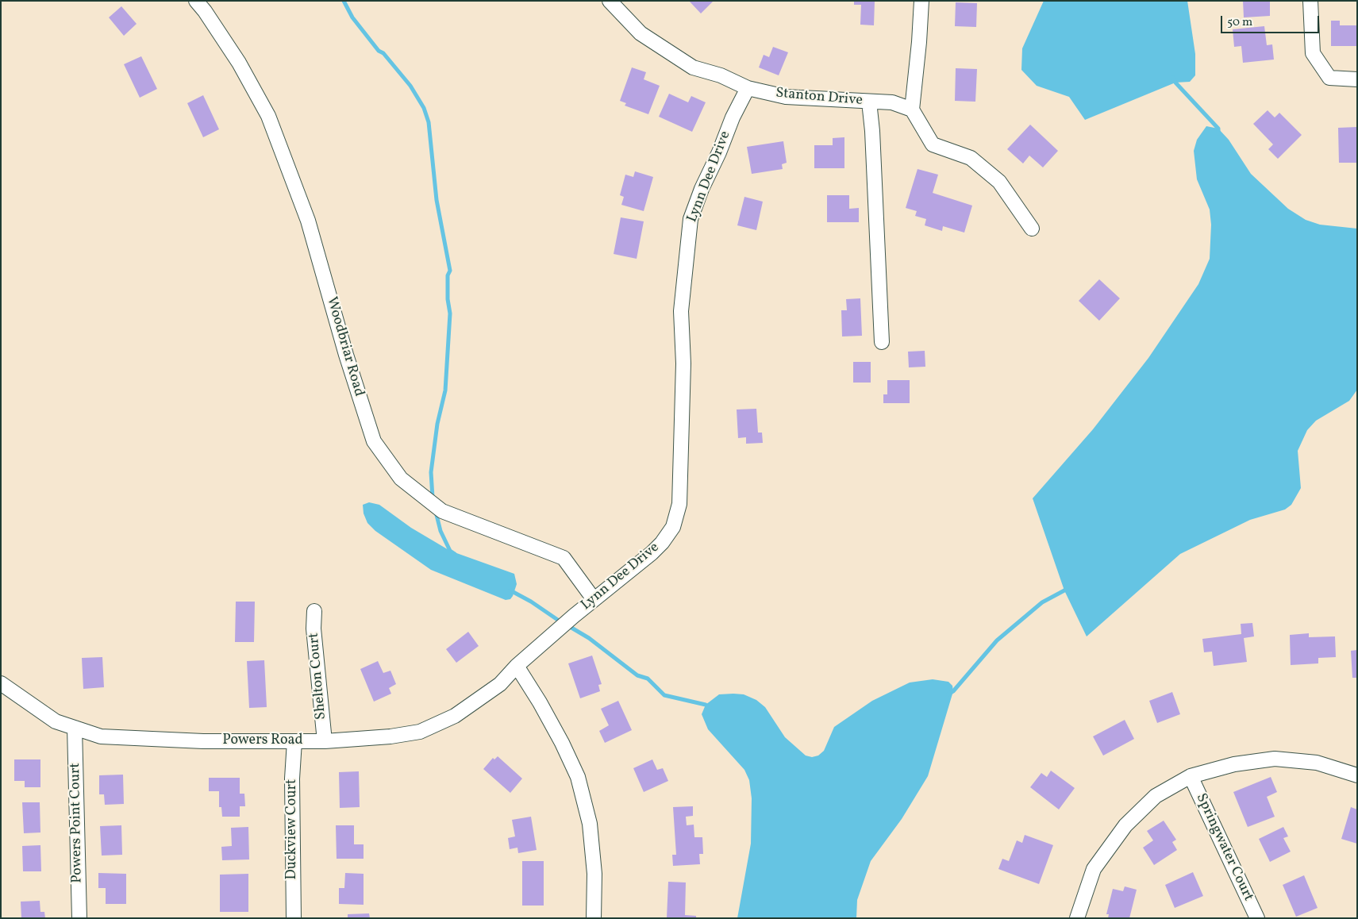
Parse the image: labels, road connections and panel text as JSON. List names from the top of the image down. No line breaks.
{"streets":{"street":["Stanton Drive","Lynn Dee Drive","Woodbriar Road","Shelton Court","Powers Road","Powers Point Court","Duckview Court","Springwater Court"]},"crossings":[["Stanton Drive","Lynn Dee Drive"],["Lynn Dee Drive","Woodbriar Road"],["Lynn Dee Drive","Powers Road"],["Shelton Court","Powers Road"],["Powers Road","Powers Point Court"],["Powers Road","Duckview Court"]],"scale_bar":"50 m"}
